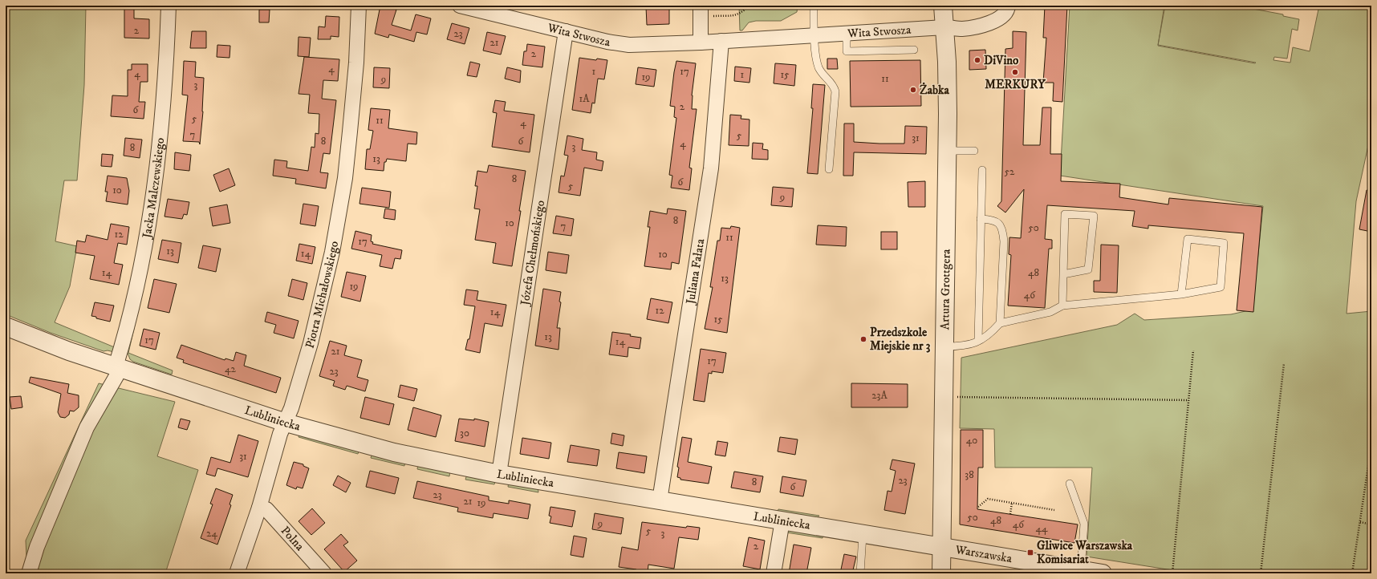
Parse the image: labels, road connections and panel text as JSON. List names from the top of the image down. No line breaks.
{"streets":{"street":["Wita Stwosza","Jacka Malczewskiego","Józefa Chełmońskiego","Juliana Fałata","Artura Grottgera","Piotra Michałowskiego","Lubliniecka","Polna","Warszawska"]},"crossings":[["Wita Stwosza","Józefa Chełmońskiego"],["Wita Stwosza","Juliana Fałata"],["Wita Stwosza","Artura Grottgera"],["Jacka Malczewskiego","Lubliniecka"],["Józefa Chełmońskiego","Lubliniecka"],["Juliana Fałata","Lubliniecka"],["Artura Grottgera","Lubliniecka"],["Artura Grottgera","Warszawska"],["Piotra Michałowskiego","Lubliniecka"],["Piotra Michałowskiego","Polna"],["Lubliniecka","Warszawska"]],"places":{"other":["DiVino","MERKURY","Żabka","Przedszkole Miejskie nr 3"],"transit":["Gliwice Warszawska Komisariat"]},"house_numbers":["2","23","21","2","4","1","17","4","1","15","19","11","9","3","1A","2","6","5","11","4","7","5","31","8","6","4","3","8","13","52","8","6","5","10","9","8","10","7","50","12","11","17","13","14","10","14","48","13","19","46","12","14","15","13","17","14","21","17","42","23","23A","30","40","31","38","23","8","6","23","21","19","50","48","9","46","44","5","24","3","2"]}
